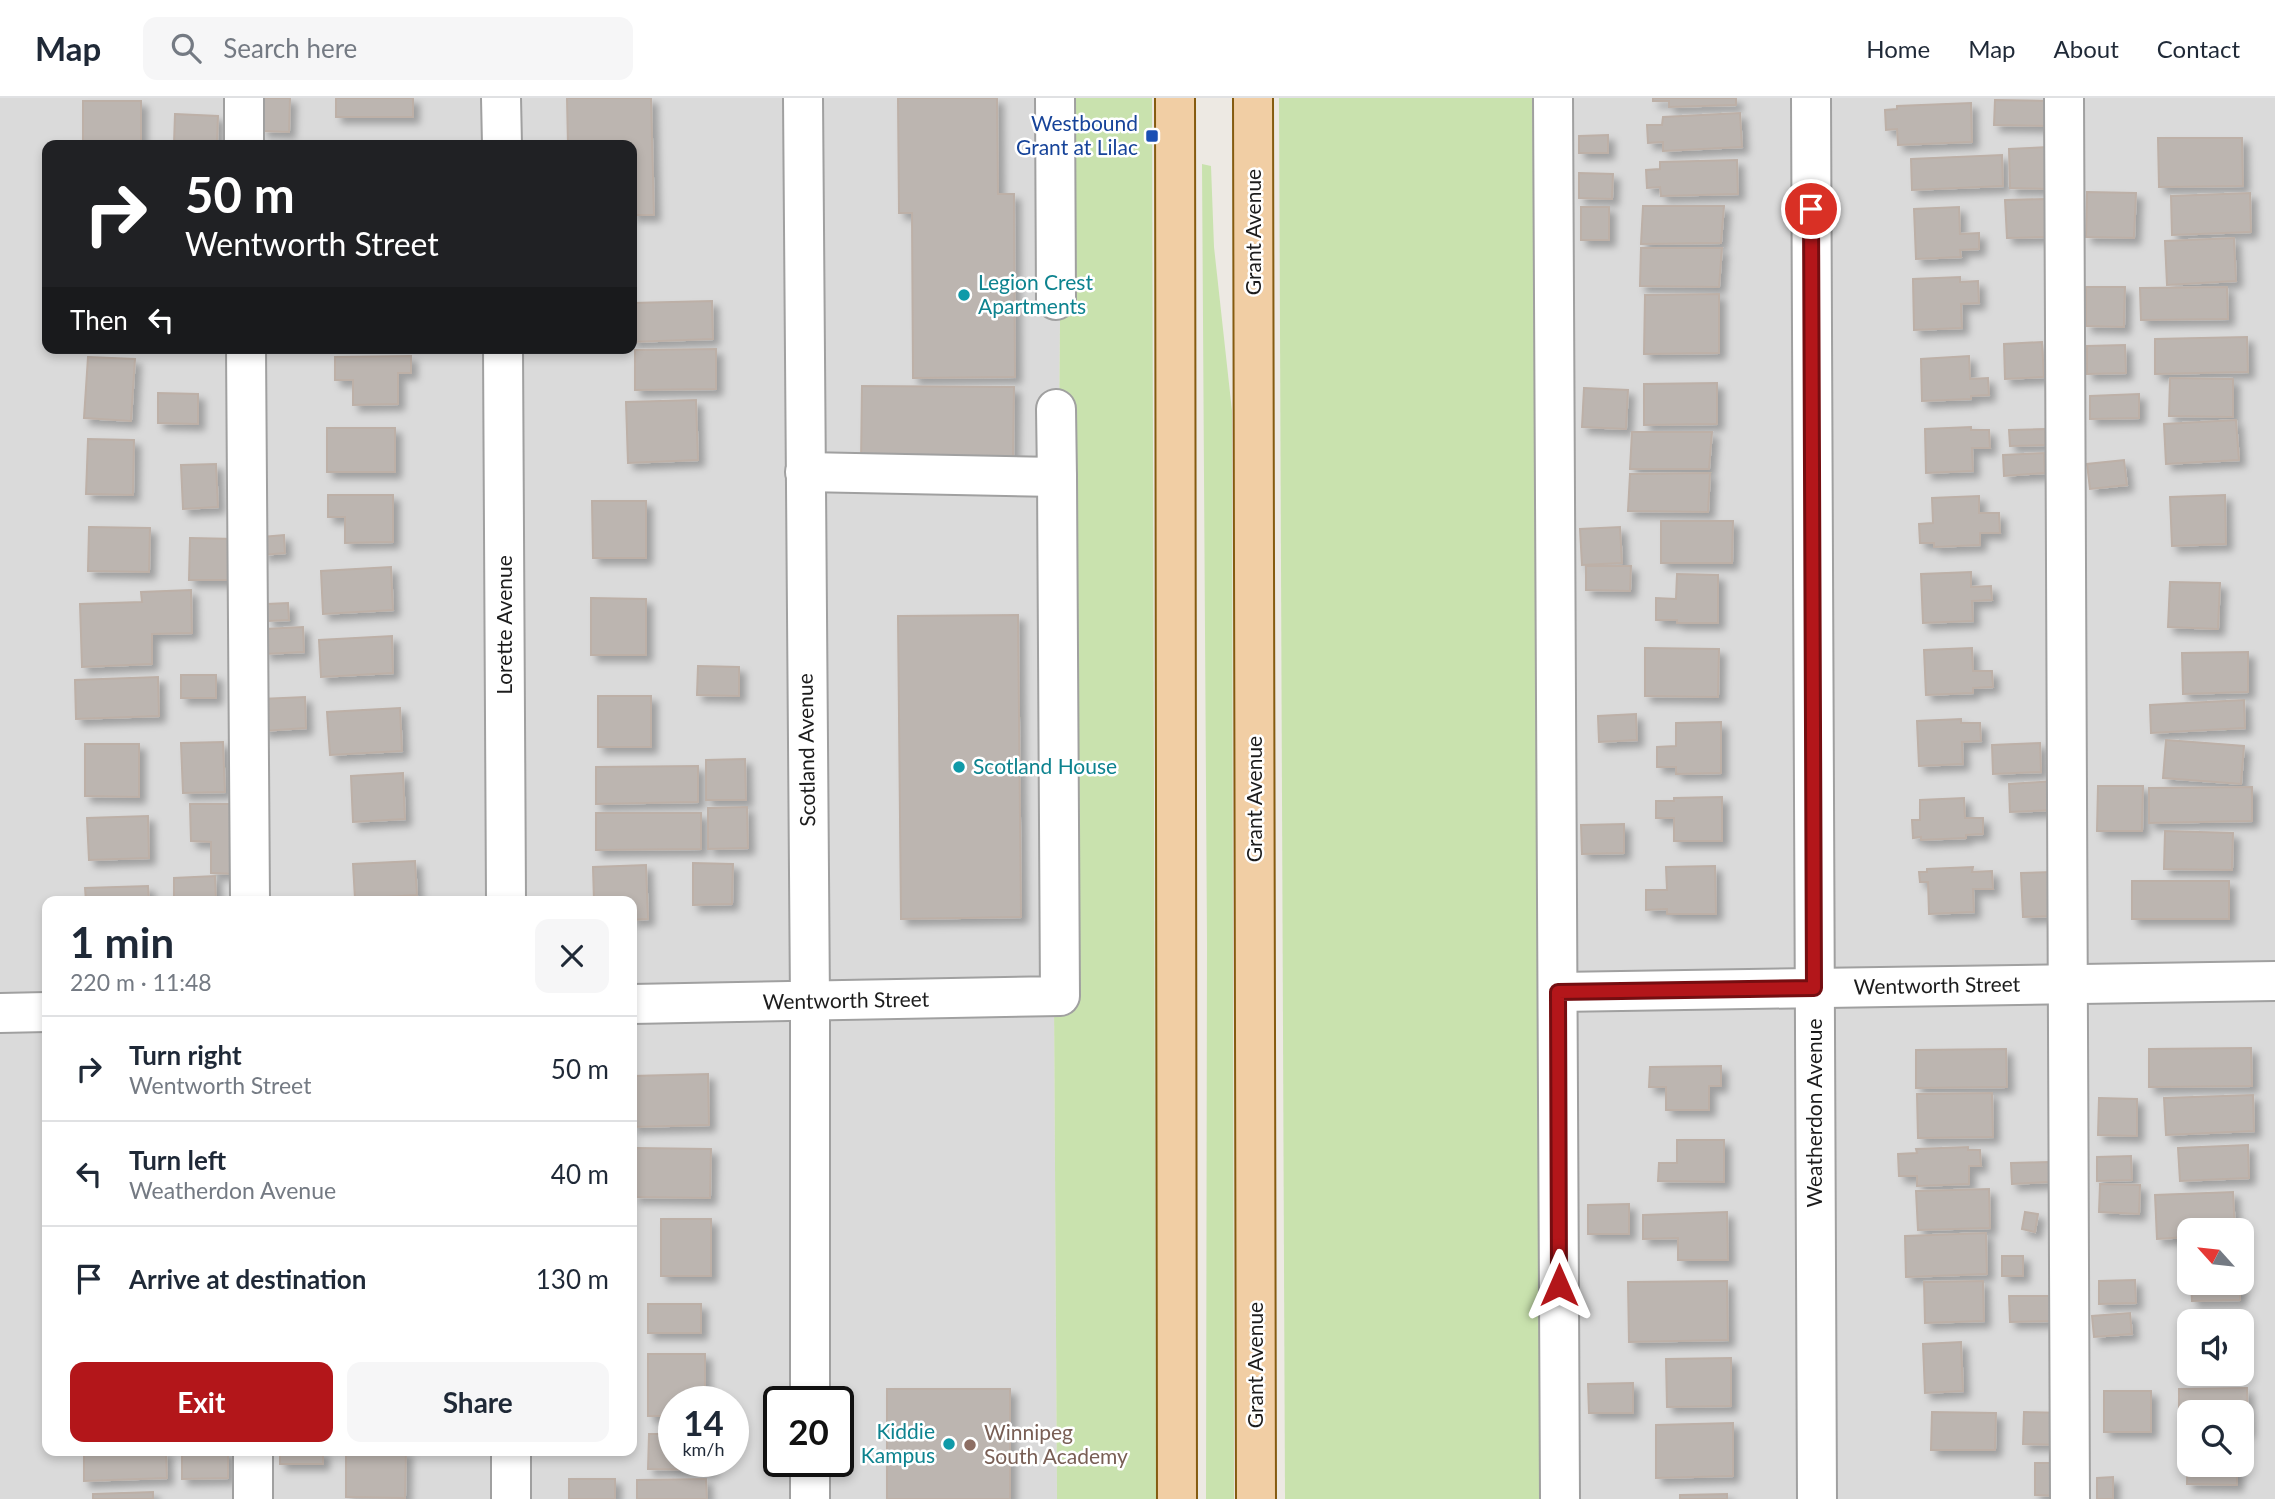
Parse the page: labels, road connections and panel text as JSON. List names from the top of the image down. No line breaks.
{"streets":{"main road":["Grant Avenue"],"street":["Lorette Avenue","Scotland Avenue","Wentworth Street","Weatherdon Avenue"]},"crossings":[["Scotland Avenue","Wentworth Street"],["Wentworth Street","Weatherdon Avenue"]],"places":{"transit":["Westbound Grant at Lilac"],"other":["Legion Crest Apartments","Scotland House","Kiddie Kampus","Winnipeg South Academy"]},"north":"top left","page":{"header":"Map","search":"Search here","nav":["Home","Map","About","Contact"],"turn":["50 m","Wentworth Street"],"then":"Then","heading":["1 min","220 m · 11:48"],"list":[{"name":"Turn right","note":"Wentworth Street","value":"50 m"},{"name":"Turn left","note":"Weatherdon Avenue","value":"40 m"},{"name":"Arrive at destination","value":"130 m"}],"buttons":["Exit","Share"],"speed":"14 km/h","limit":"20"}}
